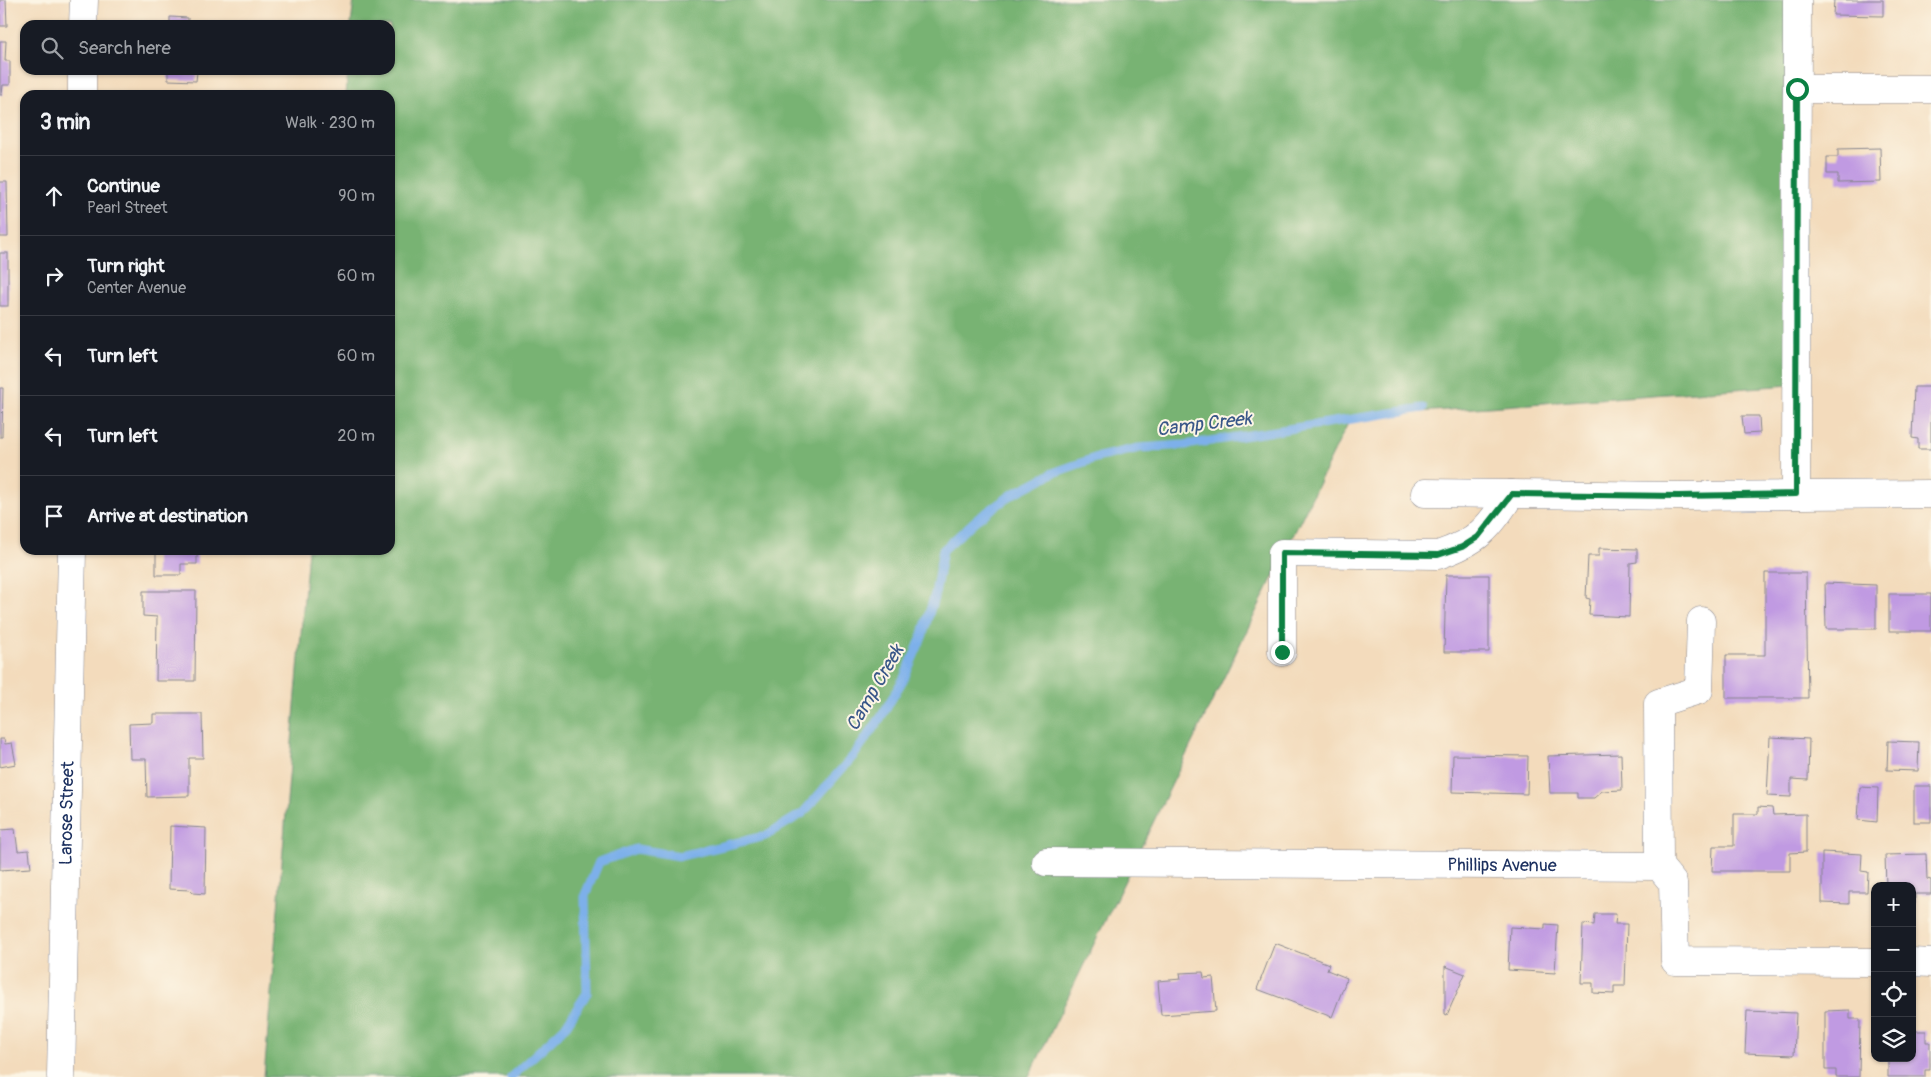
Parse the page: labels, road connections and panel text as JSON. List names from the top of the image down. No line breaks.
{"streets":{"street":["Larose Street","Phillips Avenue"]},"water":["Camp Creek"],"page":{"search":"Search here","heading":["3 min","Walk · 230 m"],"list":[["Continue","Pearl Street","90 m"],["Turn right","Center Avenue","60 m"],["Turn left","60 m"],["Turn left","20 m"],"Arrive at destination"],"map_buttons":["+","−"]}}
